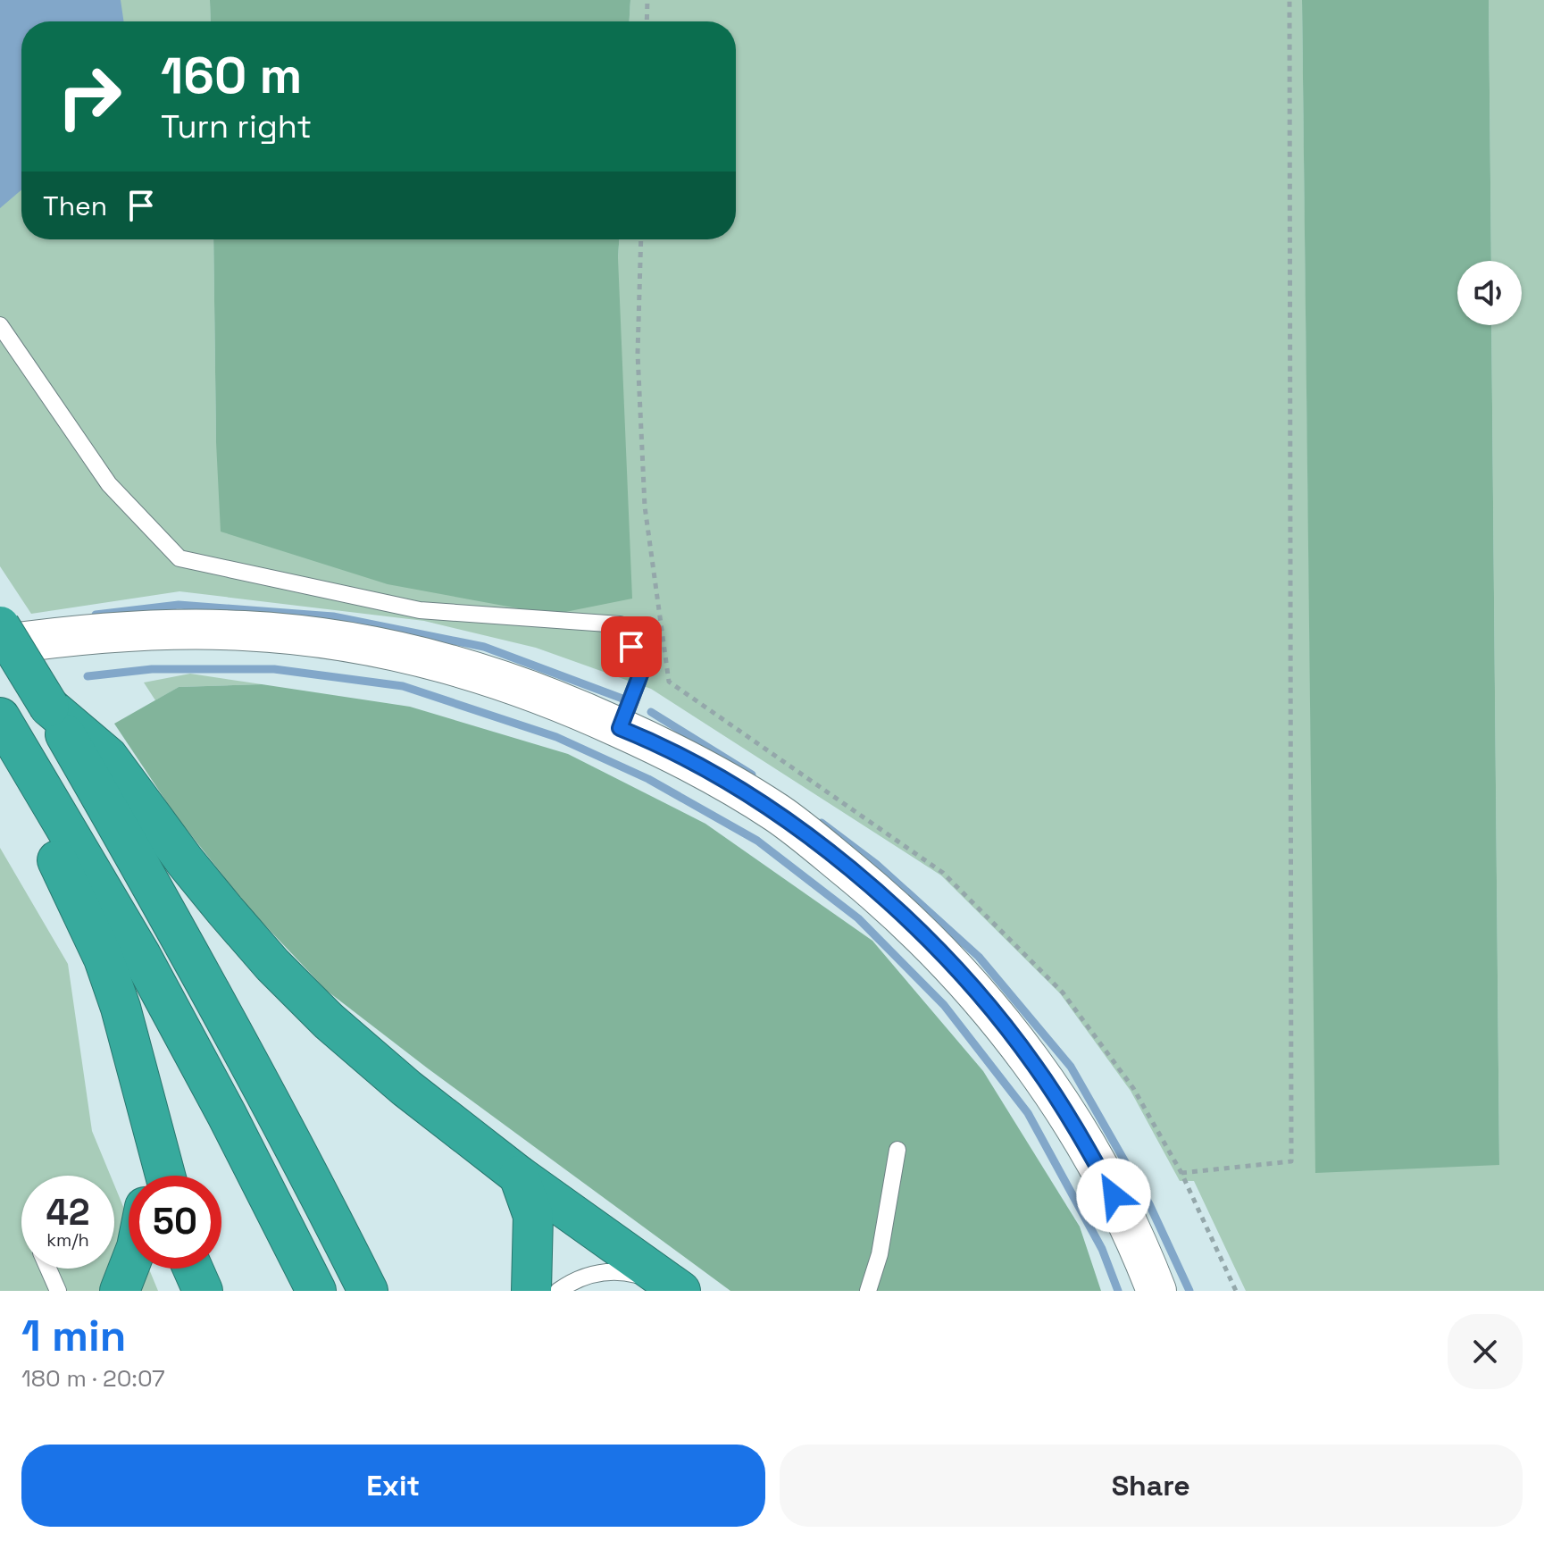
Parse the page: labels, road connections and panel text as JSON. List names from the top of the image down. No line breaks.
{"page":{"turn":["160 m","Turn right"],"then":"Then","speed":"42 km/h","limit":"50","heading":["1 min","180 m · 20:07"],"buttons":["Exit","Share"]}}
